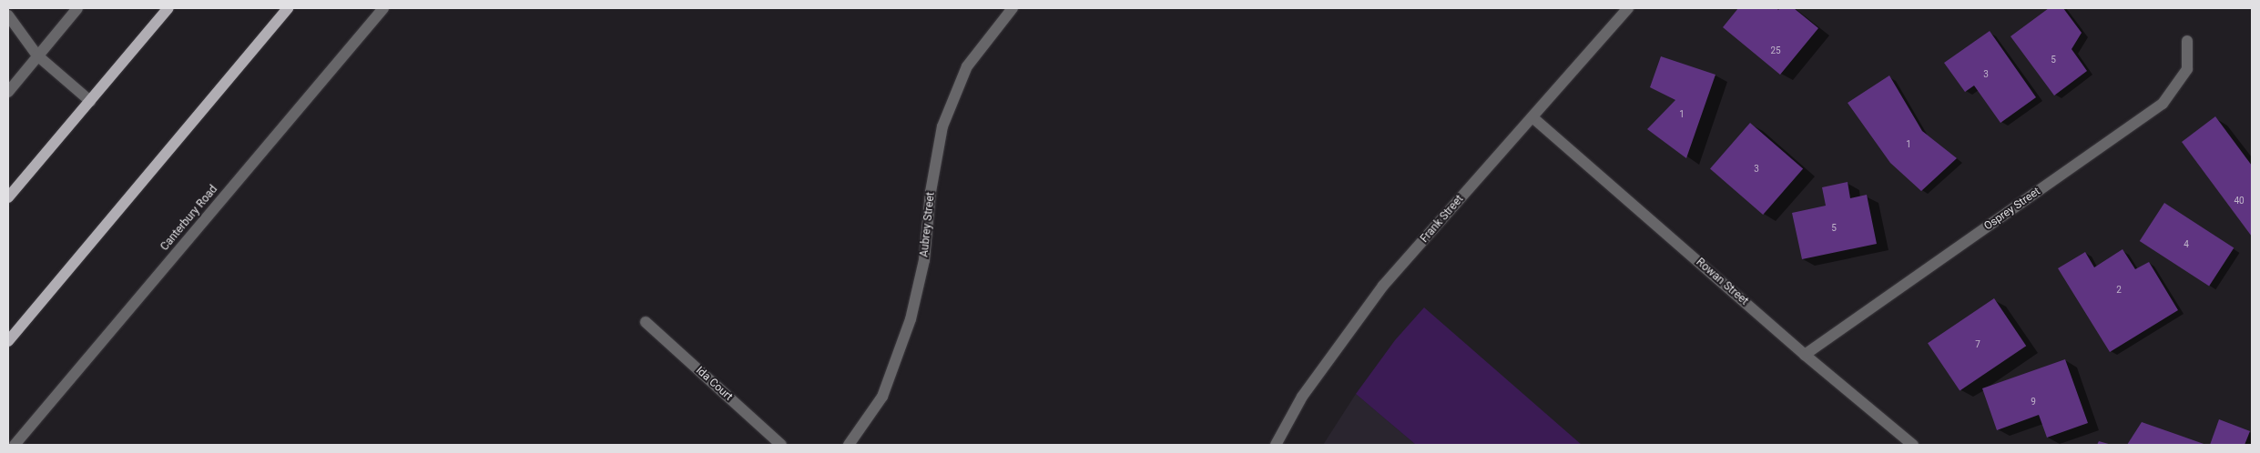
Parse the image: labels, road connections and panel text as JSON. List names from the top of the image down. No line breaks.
{"streets":{"street":["Osprey Street","Canterbury Road","Frank Street","Aubrey Street","Rowan Street","Ida Court"]},"crossings":[["Osprey Street","Rowan Street"],["Frank Street","Rowan Street"]],"house_numbers":["25","5","3","1","1","3","40","5","4","2","7","9"]}
